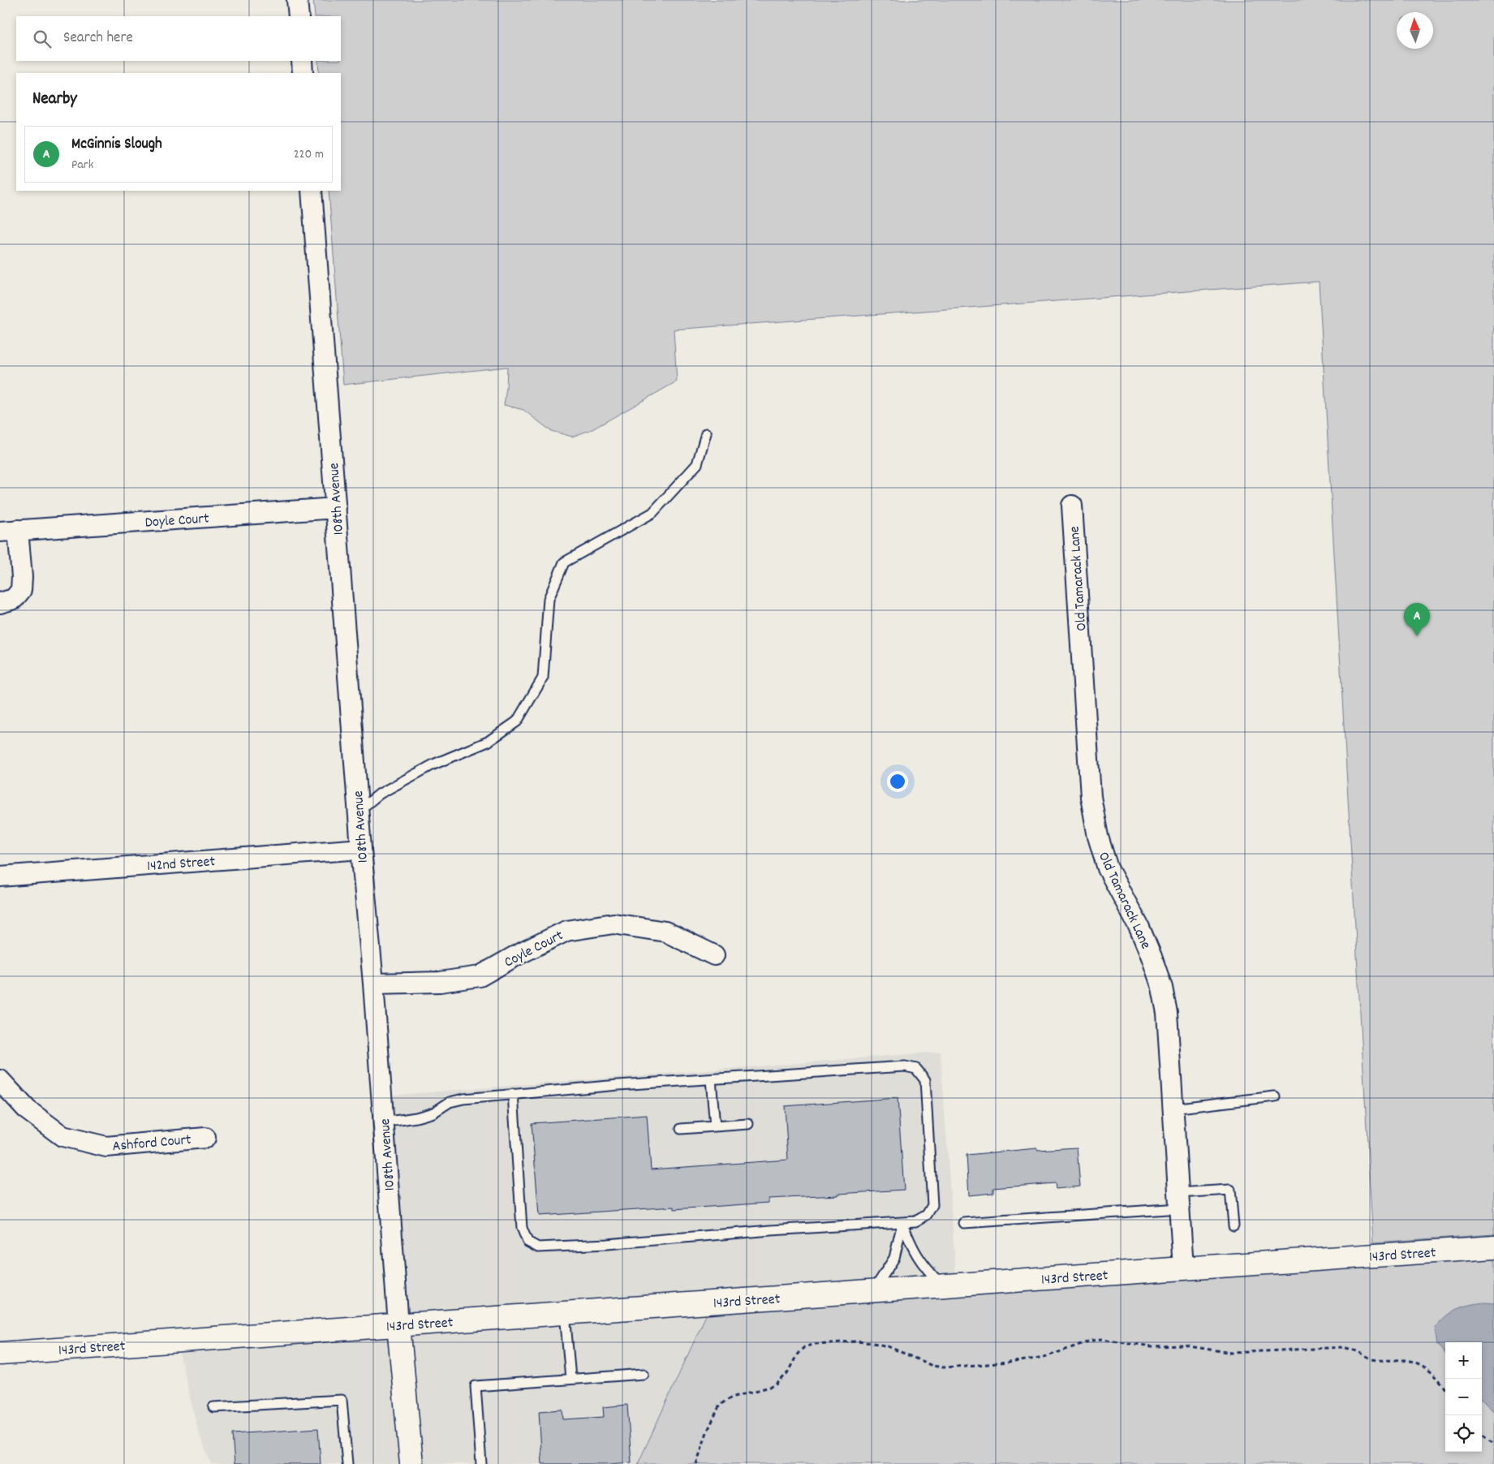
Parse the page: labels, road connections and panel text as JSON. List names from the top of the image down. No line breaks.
{"streets":{"main road":["108th Avenue","143rd Street"],"street":["Doyle Court","Old Tamarack Lane","142nd Street","Coyle Court","Ashford Court"]},"crossings":[["108th Avenue","Doyle Court"],["108th Avenue","142nd Street"],["108th Avenue","Coyle Court"],["108th Avenue","143rd Street"],["Old Tamarack Lane","143rd Street"]],"north":"top","page":{"search":"Search here","heading":"Nearby","list":[{"mark":"A","name":"McGinnis Slough","note":"Park","value":"220 m"}],"pins":"A","map_buttons":["+","−"]}}
